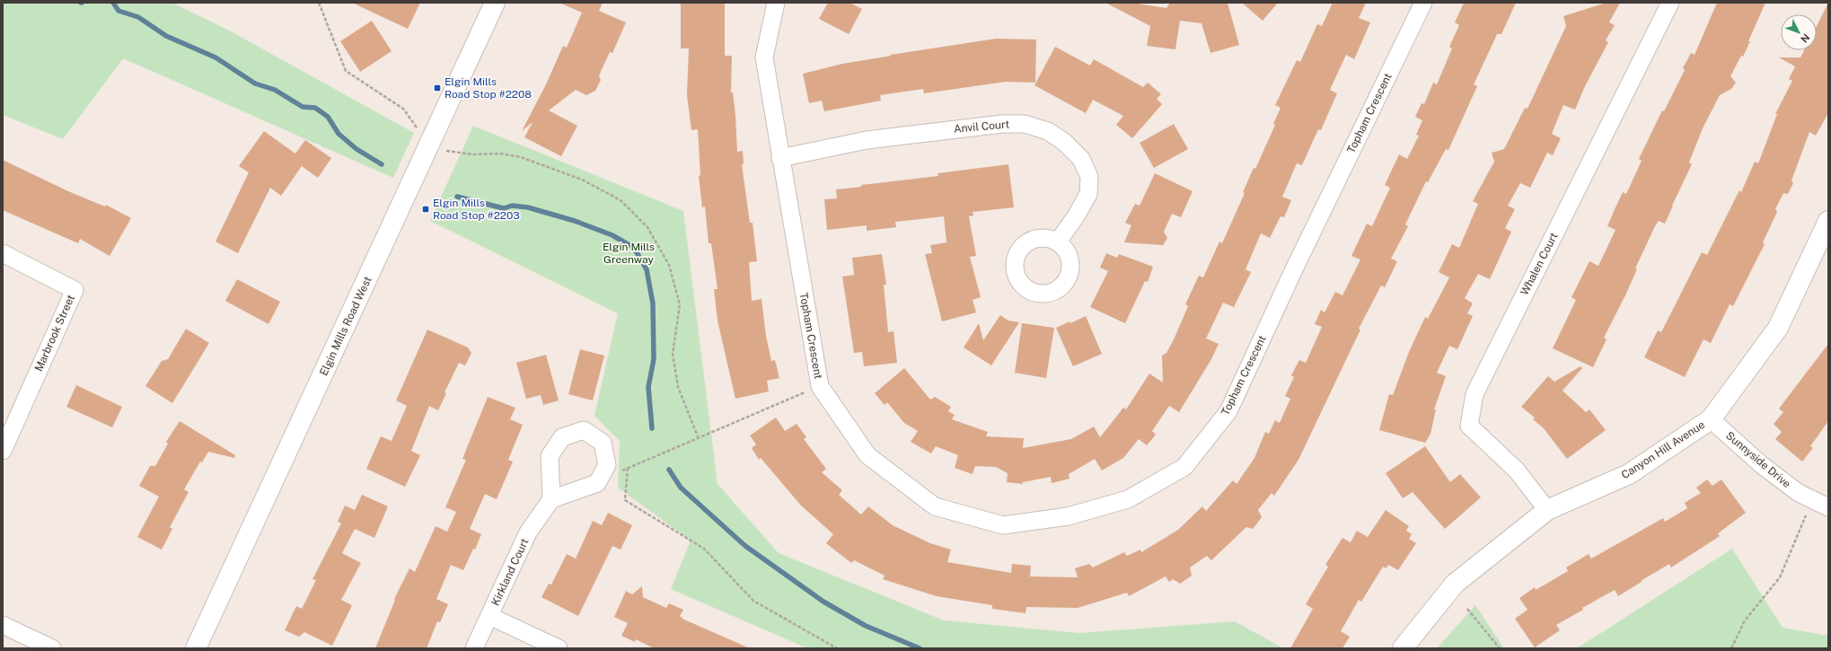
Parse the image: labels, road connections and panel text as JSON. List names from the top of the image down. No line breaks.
{"streets":{"main road":["Elgin Mills Road West","Canyon Hill Avenue"],"street":["Topham Crescent","Anvil Court","Whalen Court","Marbrook Street","Sunnyside Drive","Kirkland Court"]},"crossings":[["Topham Crescent","Anvil Court"],["Whalen Court","Canyon Hill Avenue"],["Canyon Hill Avenue","Sunnyside Drive"]],"parks":["Elgin Mills Greenway"],"places":{"transit":["Elgin Mills Road Stop #2208","Elgin Mills Road Stop #2203"]},"north":"bottom right"}
